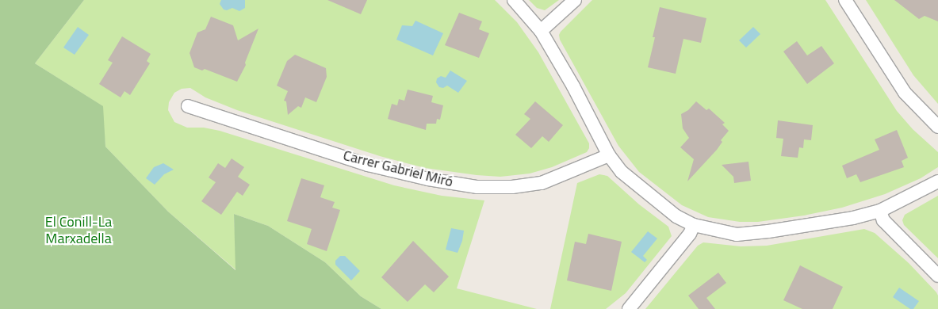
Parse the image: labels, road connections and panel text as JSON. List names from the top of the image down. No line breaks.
{"streets":{"street":["Carrer Gabriel Miró"]},"parks":["El Conill-La Marxadella"]}
